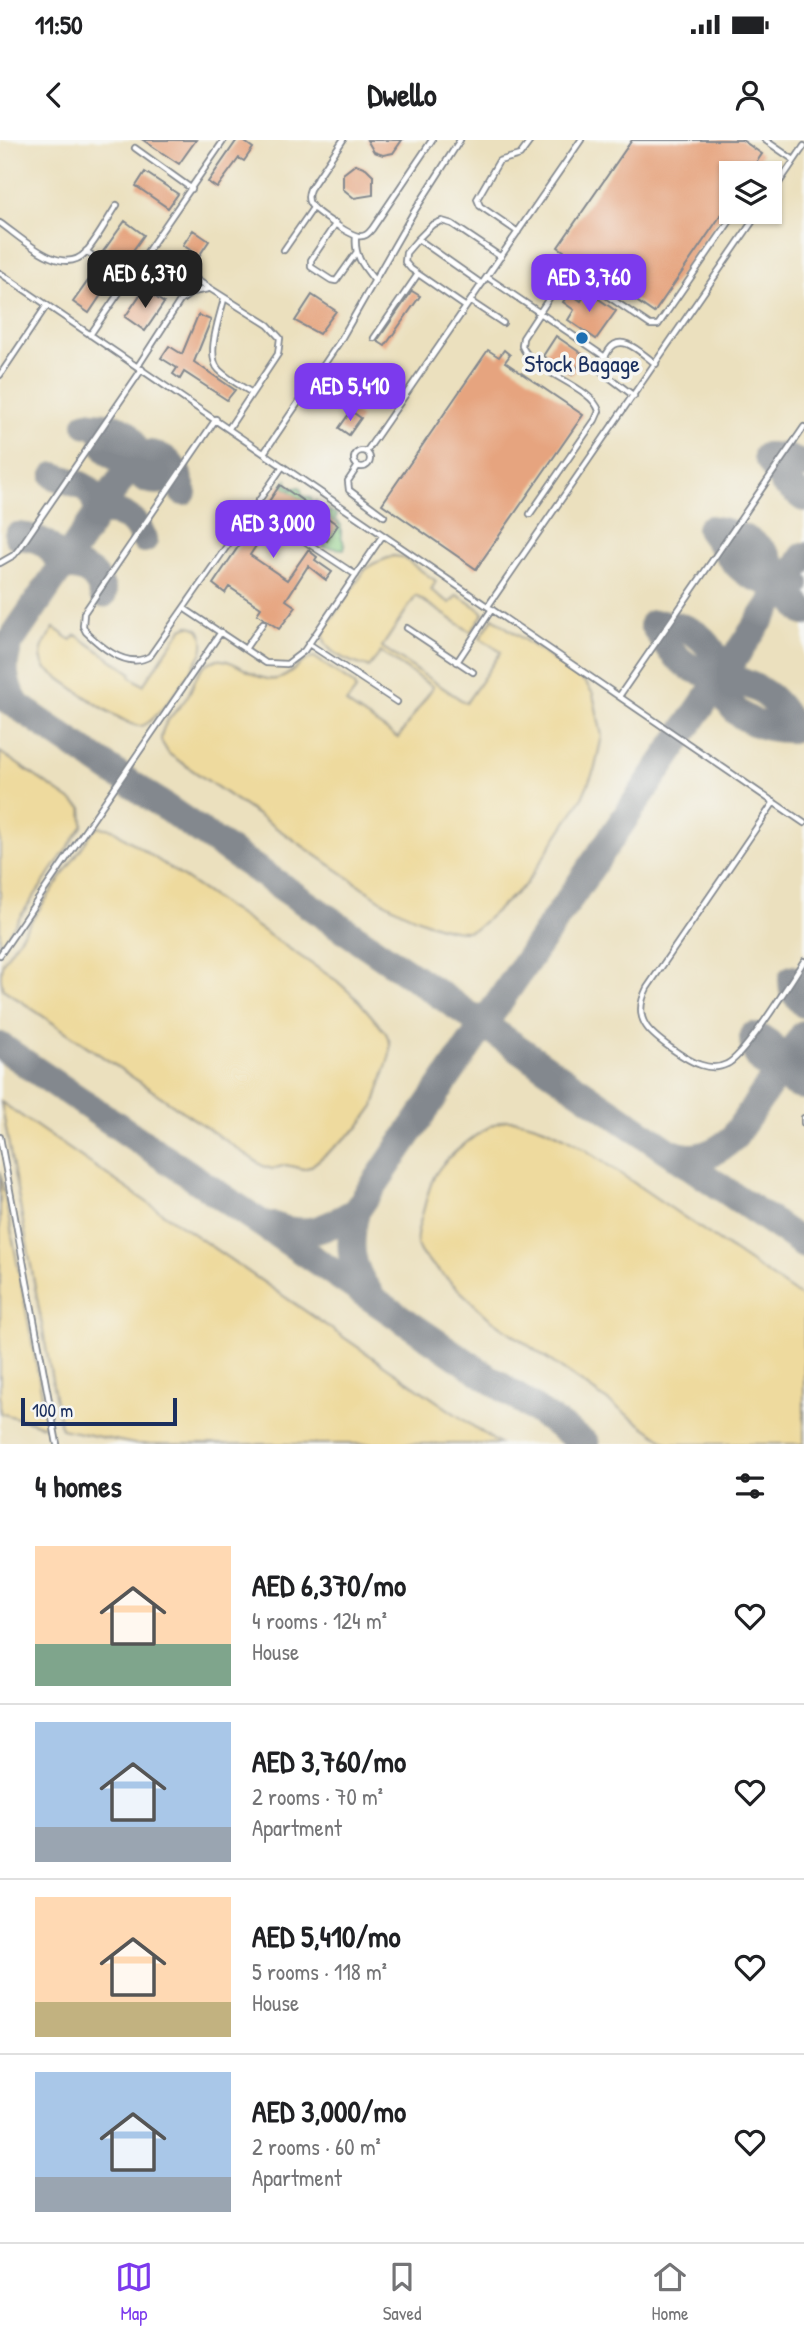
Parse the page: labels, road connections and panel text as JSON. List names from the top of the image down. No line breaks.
{"places":["Stock Bagage"],"scale_bar":"100 m","page":{"status":"11:50","header":"Dwello","price":["AED 6,370","AED 3,760","AED 5,410","AED 3,000"],"scale":"100 m","heading":"4 homes","list":[{"name":"AED 6,370/mo","note":"4 rooms · 124 m² · House"},{"name":"AED 3,760/mo","note":"2 rooms · 70 m² · Apartment"},{"name":"AED 5,410/mo","note":"5 rooms · 118 m² · House"},{"name":"AED 3,000/mo","note":"2 rooms · 60 m² · Apartment"}],"tabs":["Map","Saved","Home"]}}
